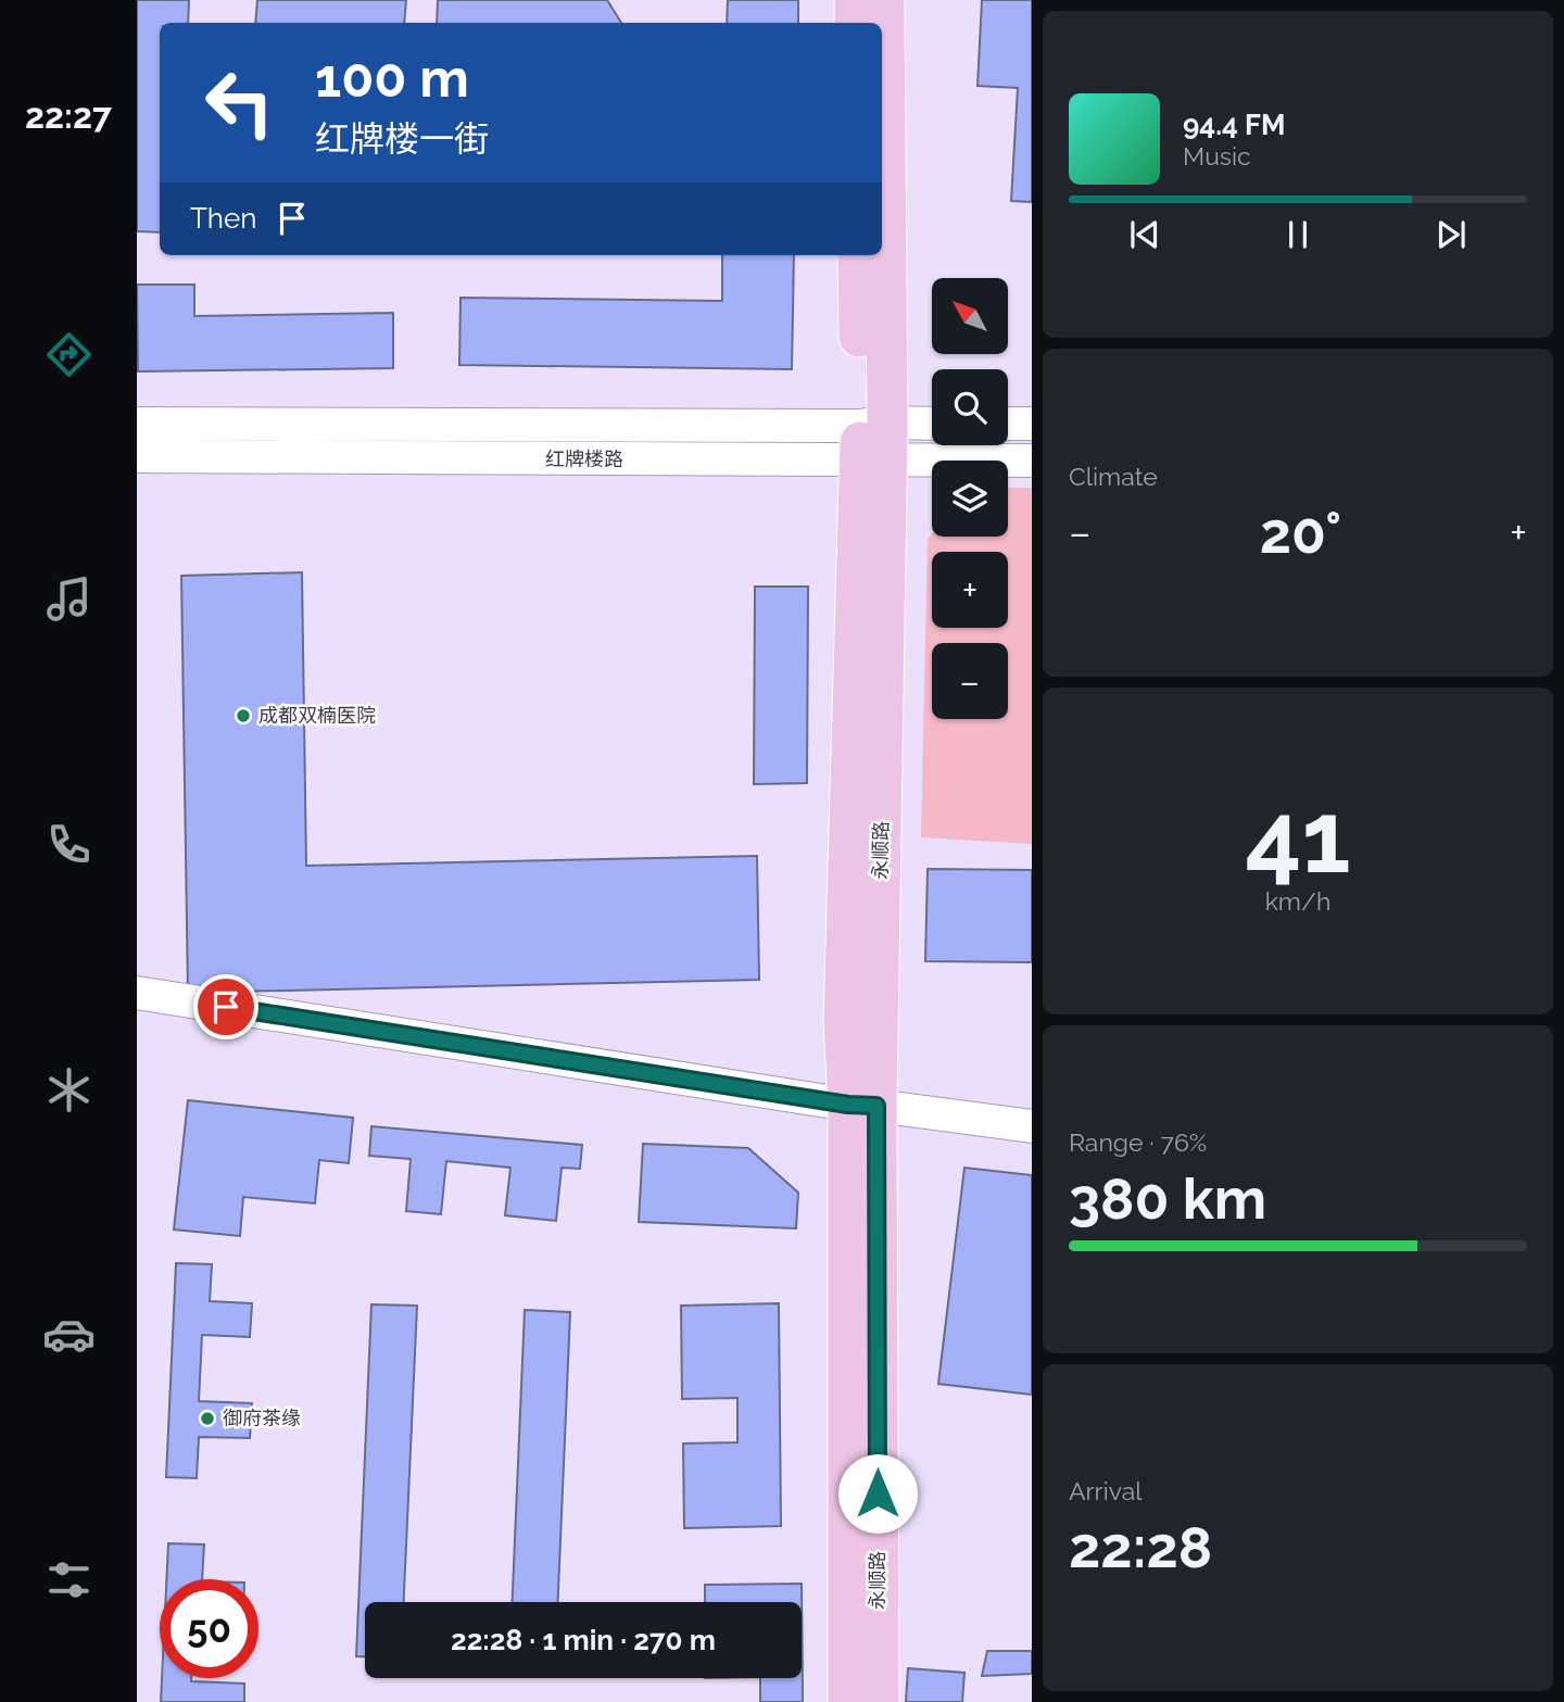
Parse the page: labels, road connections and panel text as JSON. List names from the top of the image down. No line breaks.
{"streets":{"main road":["永顺路"],"street":["红牌楼路"]},"crossings":[["红牌楼路","永顺路"]],"places":["成都双楠医院","御府茶缘"],"north":"top left","page":{"tabs":"22:27","turn":["100 m","红牌楼一街"],"song":["94.4 FM","Music"],"then":"Then","map_buttons":["+","−"],"tile":["Climate",["41","km/h"],["Range · 76%","380 km"],["Arrival","22:28"]],"heat":["−","20°","+"],"limit":"50","trip":"22:28 · 1 min · 270 m"}}
